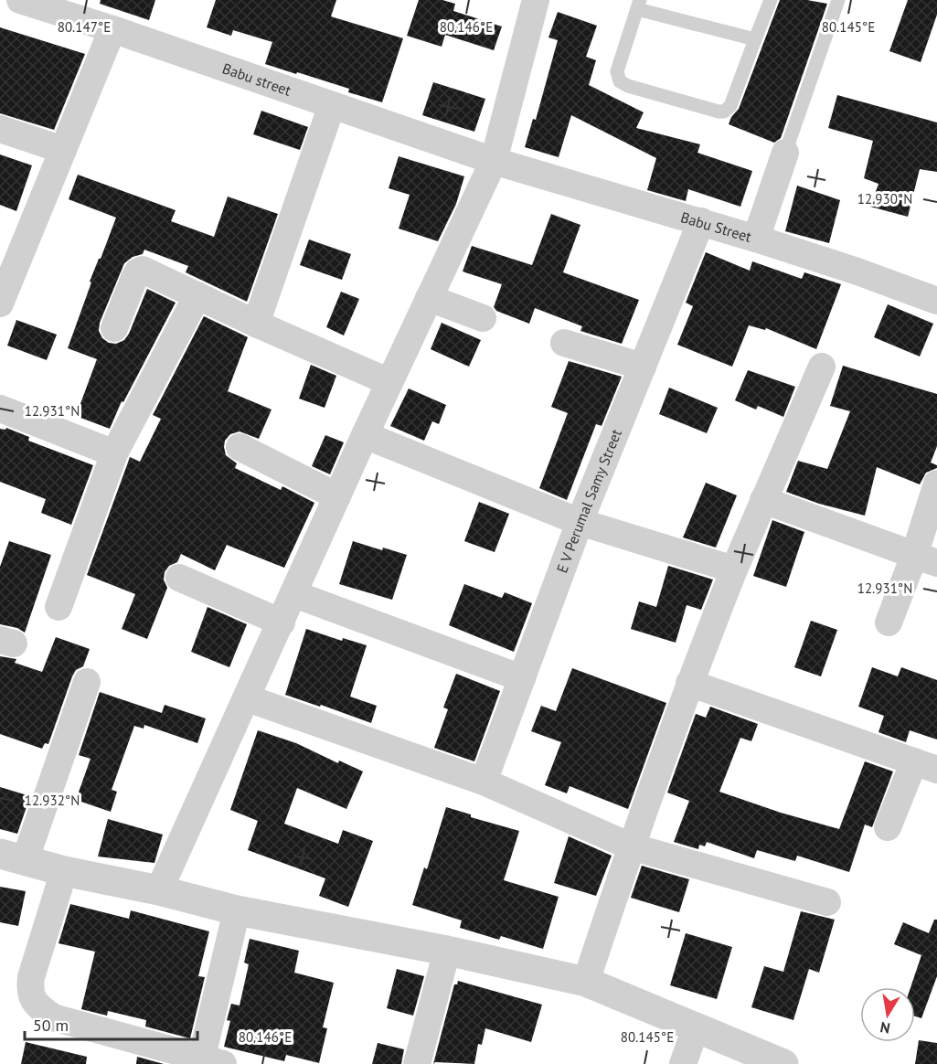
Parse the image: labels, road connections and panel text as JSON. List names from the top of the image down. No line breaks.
{"streets":{"street":["Babu street","Babu Street","E V Perumal Samy Street"]},"crossings":[["Babu street","Babu Street"],["Babu Street","E V Perumal Samy Street"]],"scale_bar":"50 m","north":"bottom","coordinates":["80.147°E","80.146°E","80.145°E","12.930°N","12.931°N","12.932°N"]}
